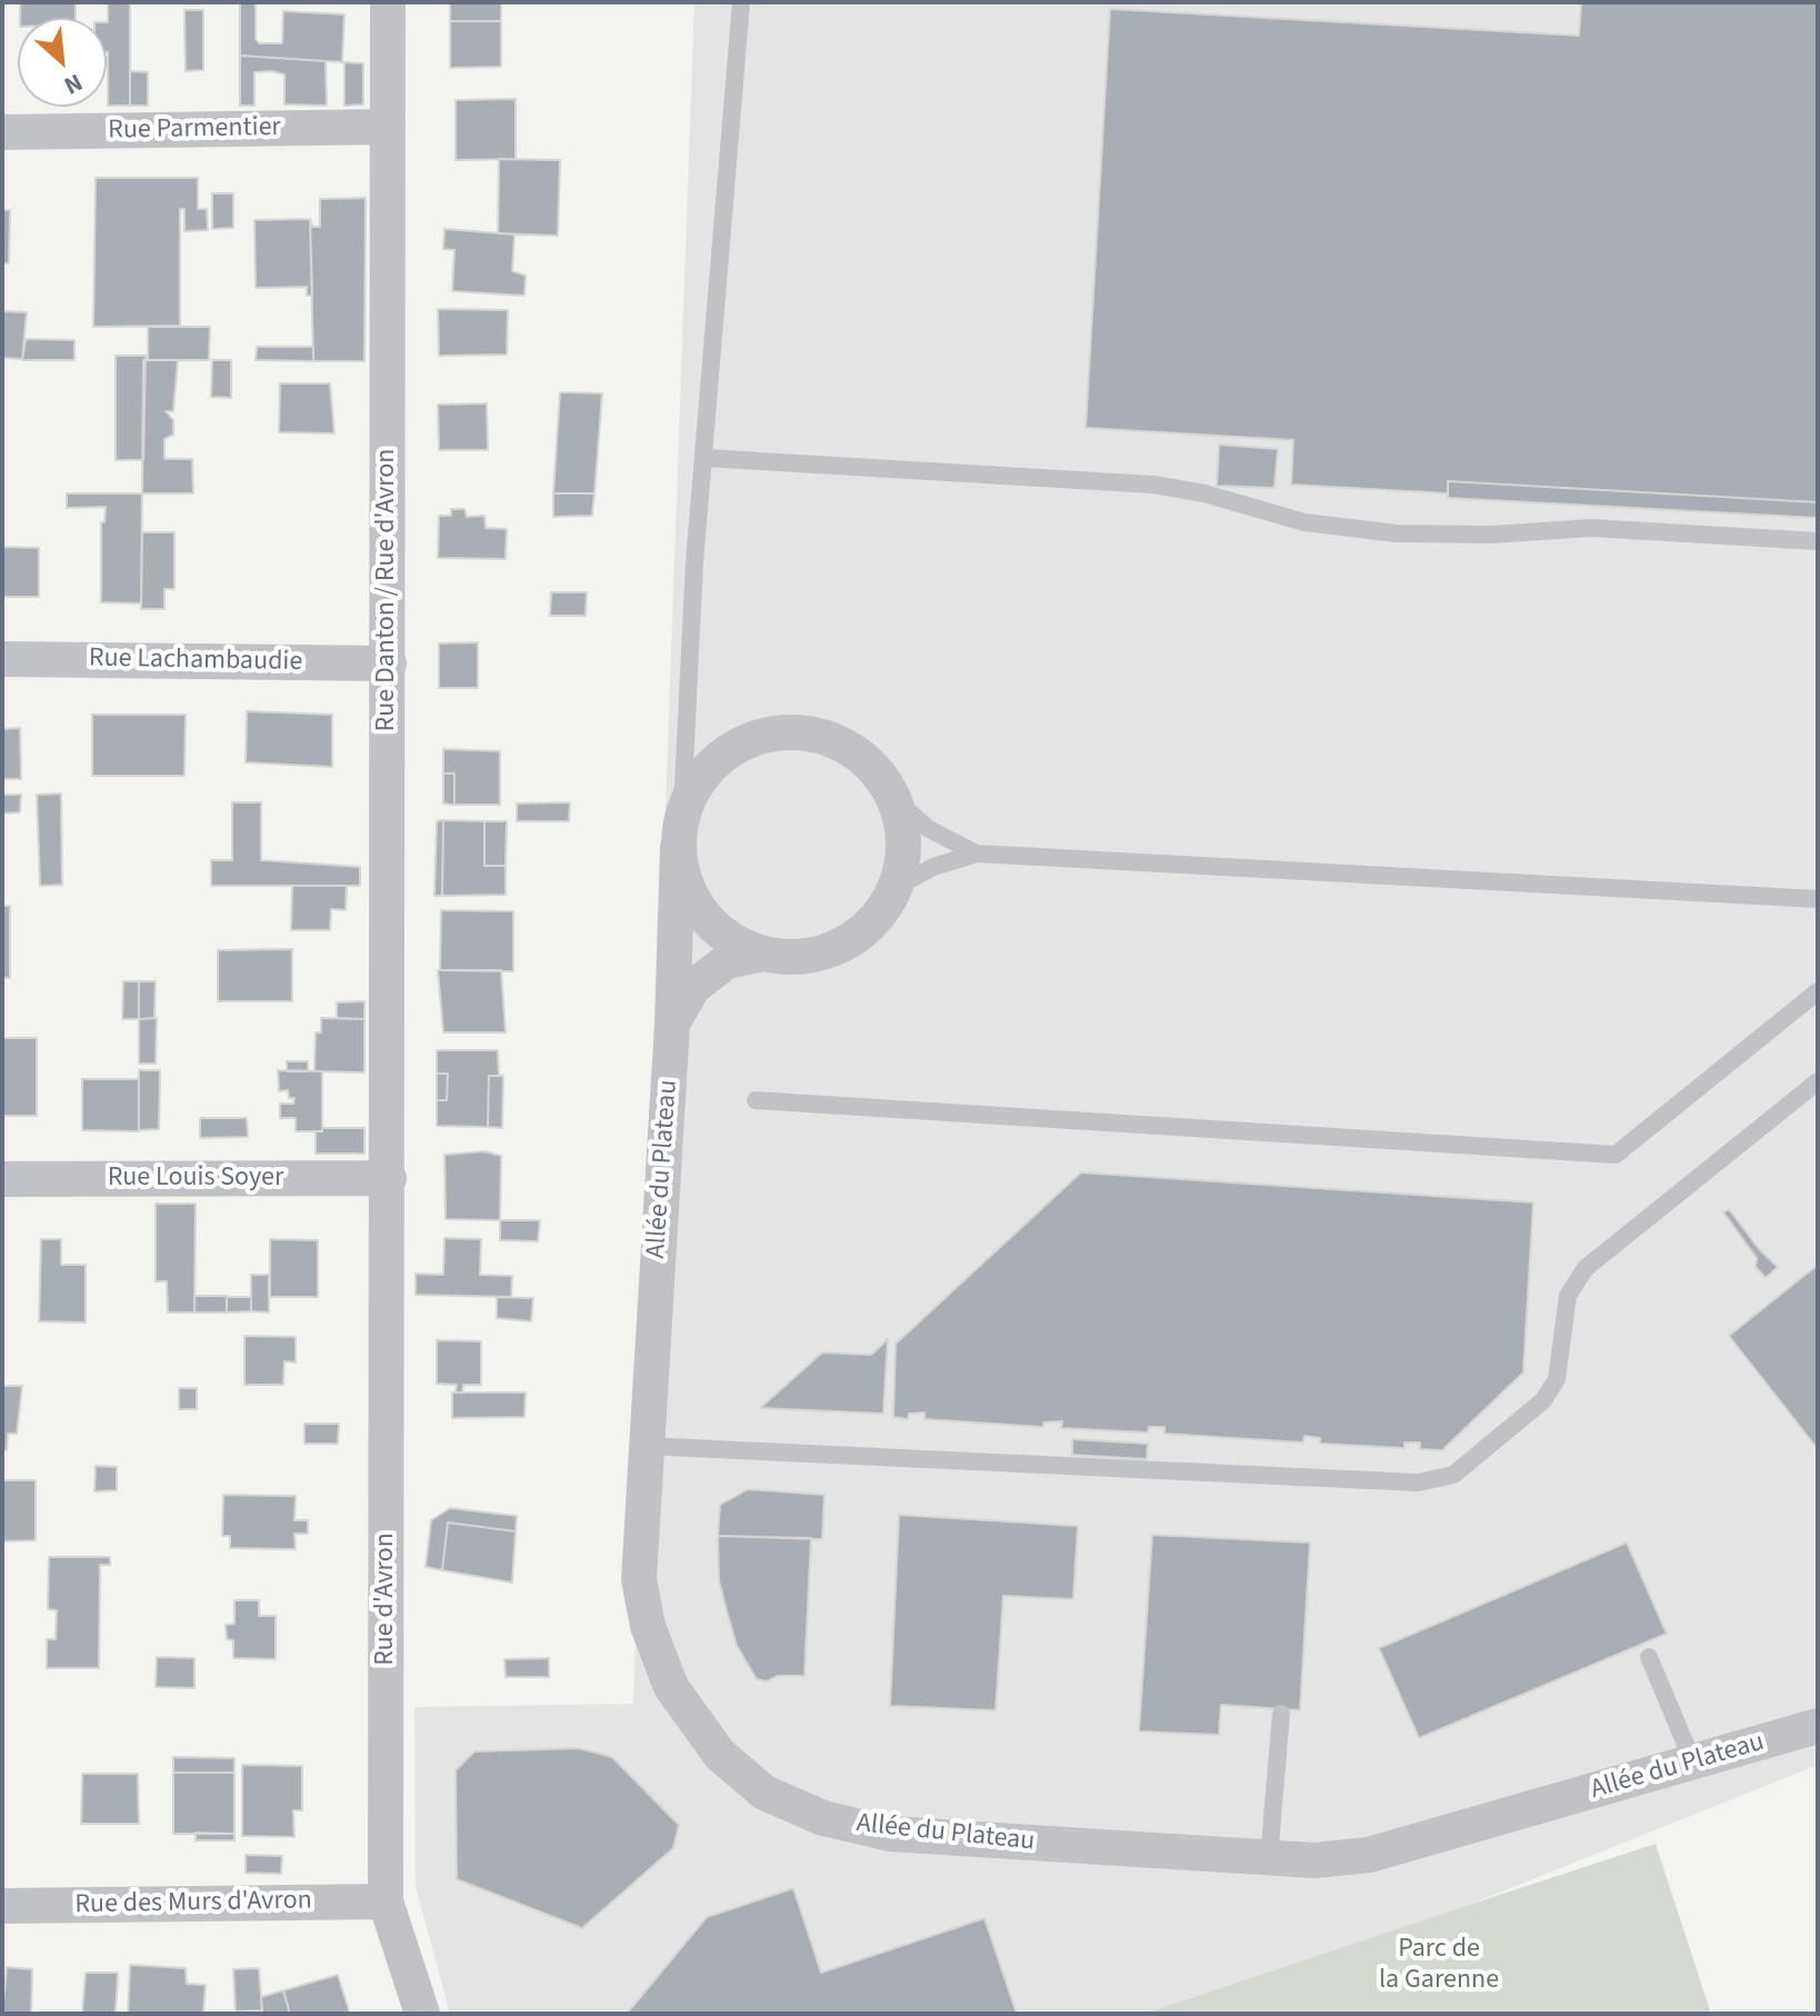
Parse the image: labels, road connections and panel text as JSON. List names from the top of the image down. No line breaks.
{"streets":{"street":["Rue Parmentier","Rue Danton / Rue d'Avron","Rue Lachambaudie","Allée du Plateau","Rue Louis Soyer","Rue d'Avron","Rue des Murs d'Avron"]},"crossings":[["Rue Parmentier","Rue Danton / Rue d'Avron"],["Rue Danton / Rue d'Avron","Rue Lachambaudie"],["Rue Danton / Rue d'Avron","Rue Louis Soyer"],["Rue Danton / Rue d'Avron","Rue d'Avron"],["Rue Louis Soyer","Rue d'Avron"],["Rue d'Avron","Rue des Murs d'Avron"]],"parks":["Parc de la Garenne"],"north":"bottom right"}
